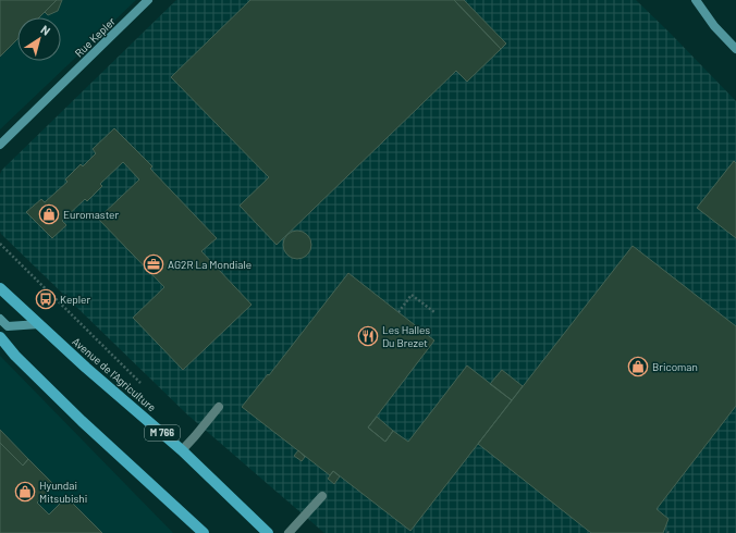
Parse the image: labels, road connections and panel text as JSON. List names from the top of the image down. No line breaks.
{"streets":{"main road":["Rue Kepler","Avenue de l'Agriculture","M 766"]},"places":{"shop":["Euromaster","Bricoman","Hyundai Mitsubishi"],"office":["AG2R La Mondiale"],"bus stop":["Kepler"],"restaurant":["Les Halles Du Brezet"]},"north":"top right"}
